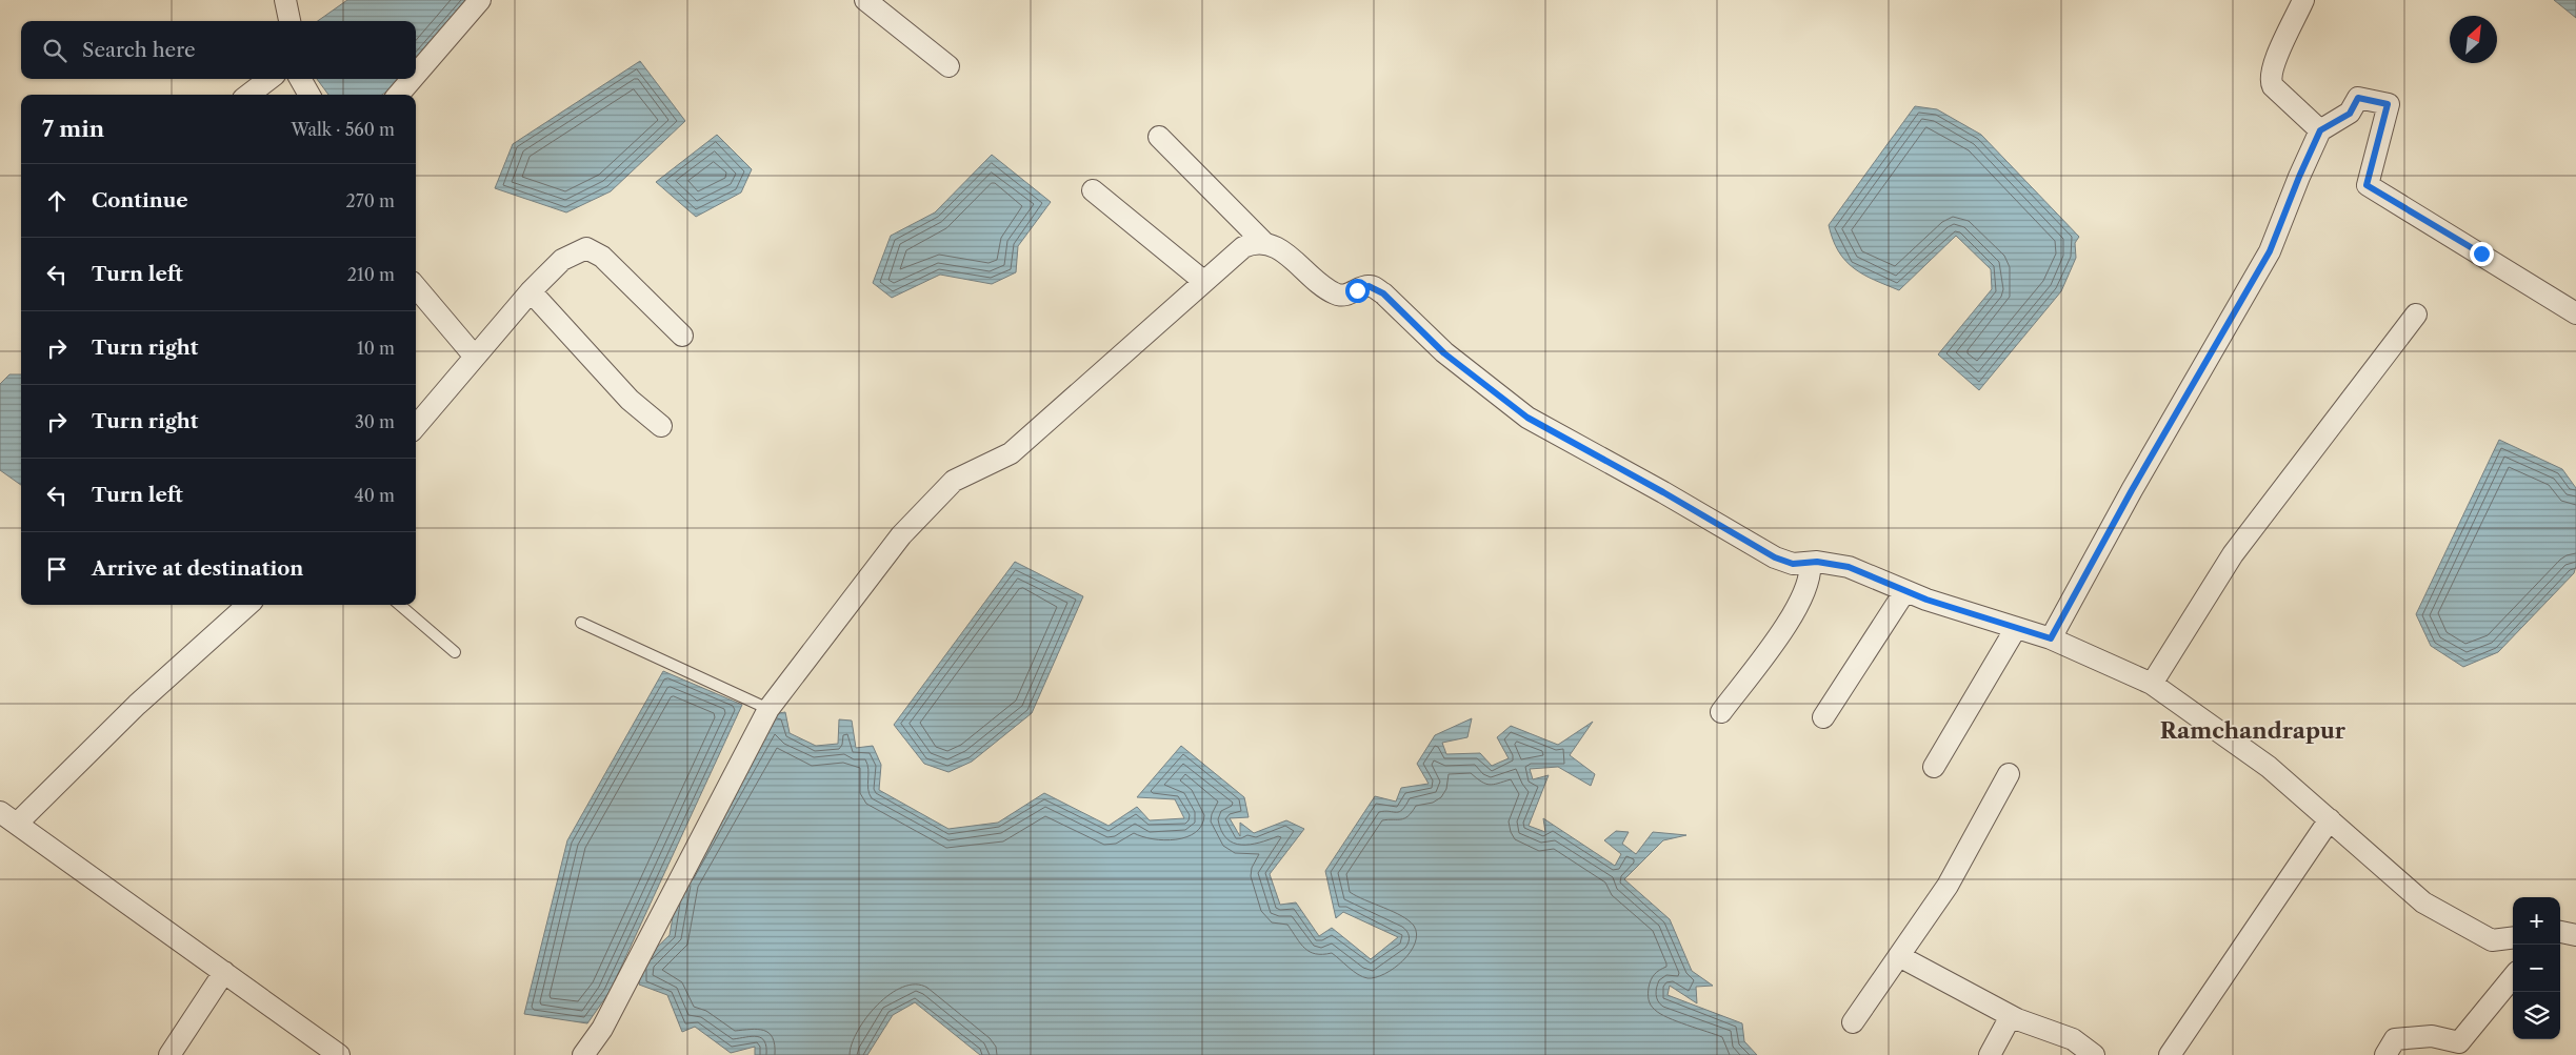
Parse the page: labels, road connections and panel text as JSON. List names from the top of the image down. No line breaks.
{"districts":["Ramchandrapur"],"north":"top right","page":{"search":"Search here","heading":["7 min","Walk · 560 m"],"list":[["Continue","270 m"],["Turn left","210 m"],["Turn right","10 m"],["Turn right","30 m"],["Turn left","40 m"],"Arrive at destination"],"map_buttons":["+","−"]}}
